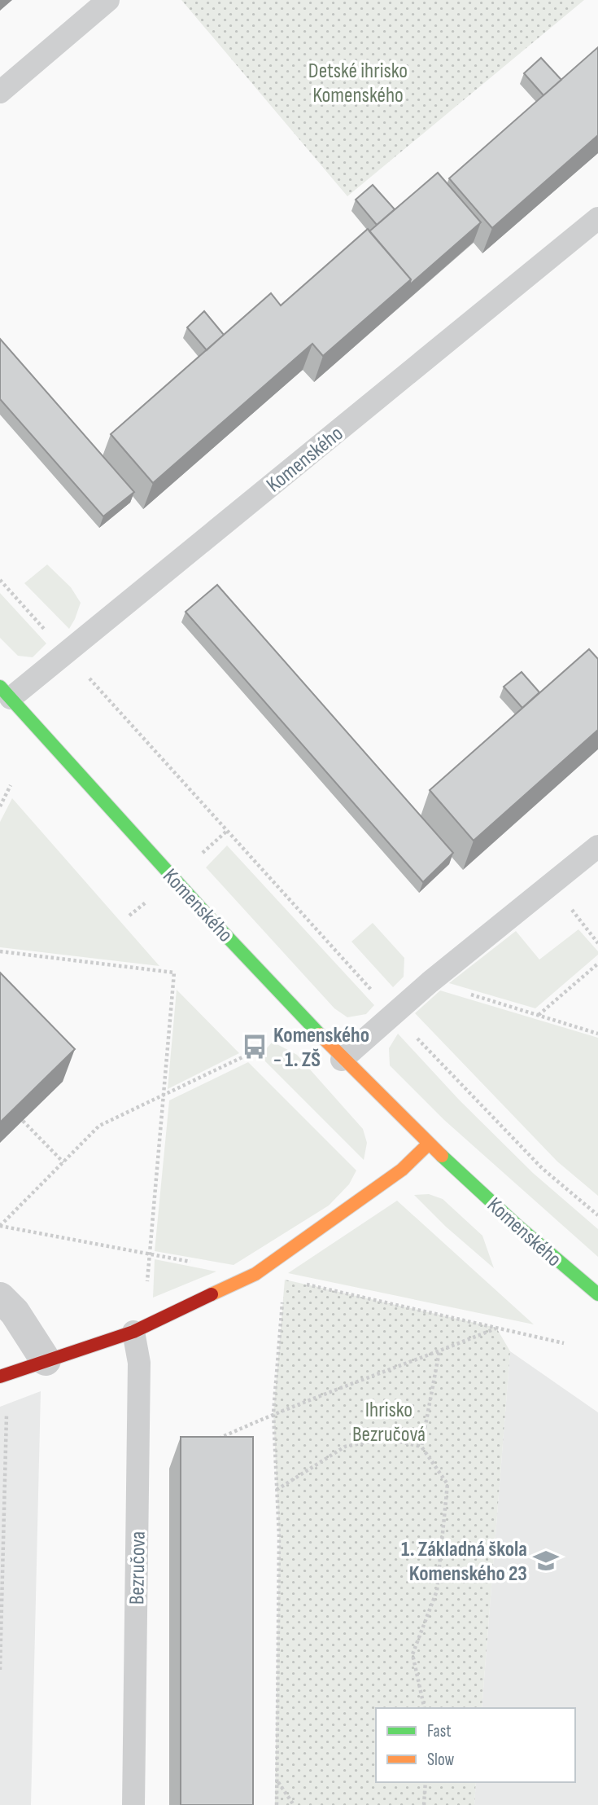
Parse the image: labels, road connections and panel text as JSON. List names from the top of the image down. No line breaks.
{"streets":{"street":["Komenského"],"lane":["Bezručova"]},"parks":["Detské ihrisko Komenského","Ihrisko Bezručová"],"places":{"bus stop":["Komenského - 1. ZŠ"],"school or university":["1. Základná škola Komenského 23"]},"legend":["Fast","Slow"]}
